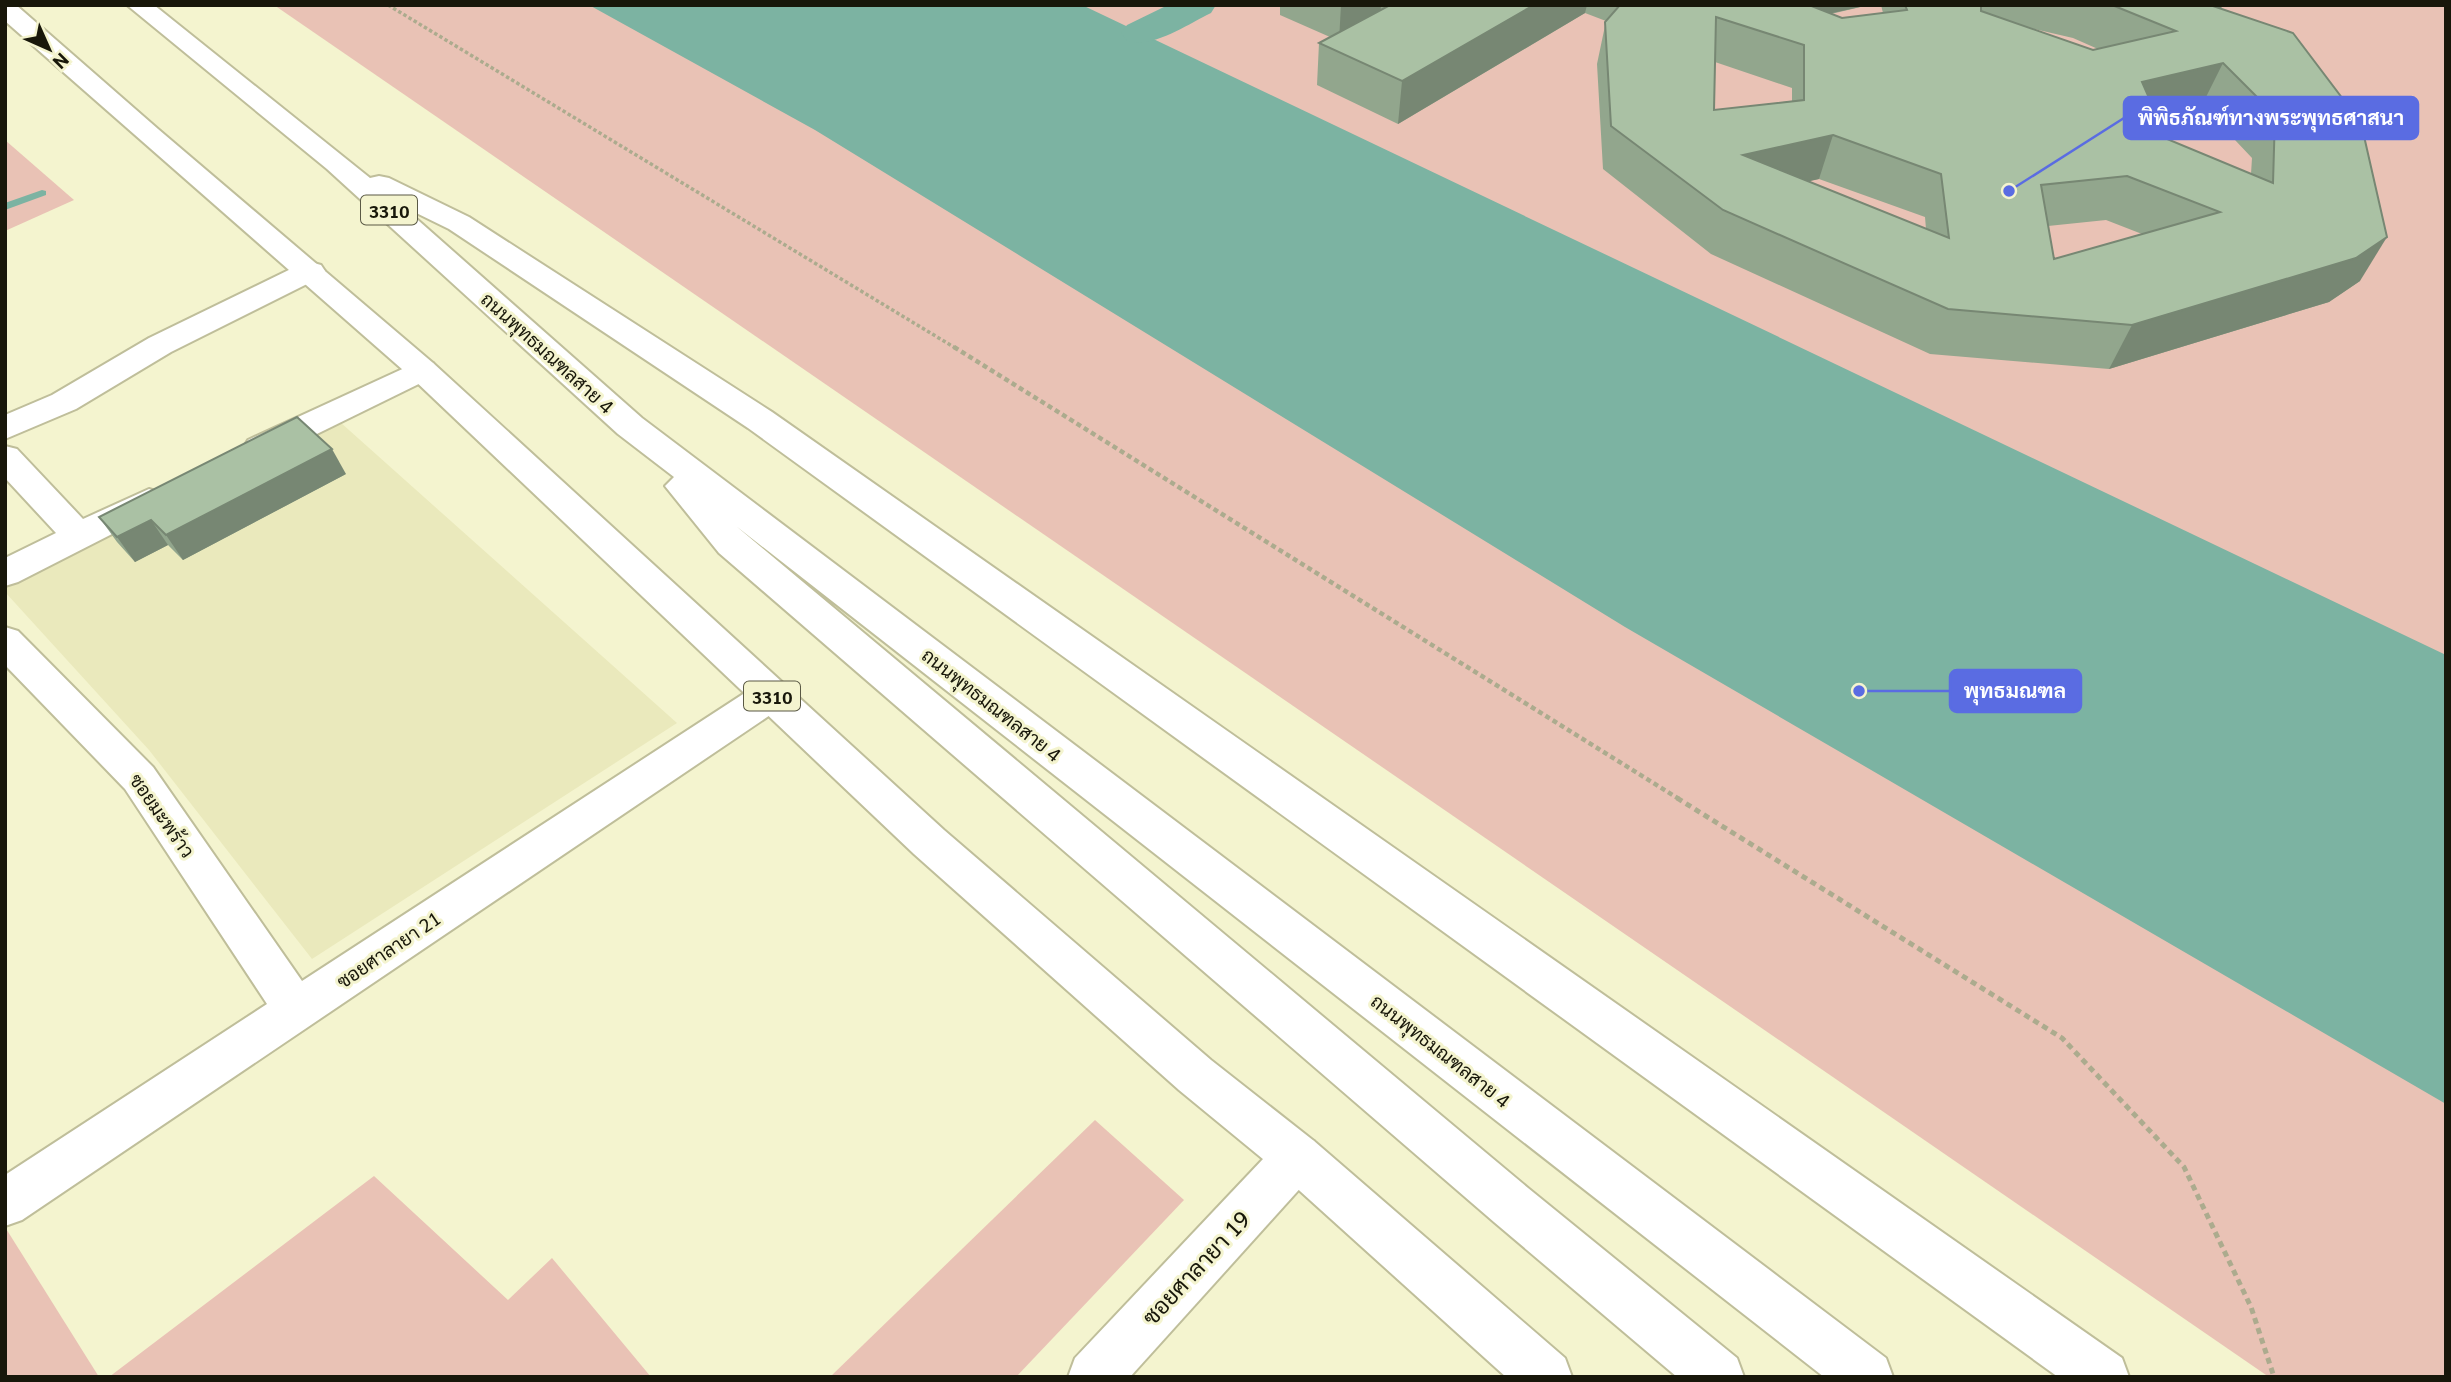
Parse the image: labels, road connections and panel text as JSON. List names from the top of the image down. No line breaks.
{"streets":{"main road":["3310","ถนนพุทธมณฑลสาย 4","ซอยมะพร้าว","ซอยศาลายา 21","ซอยศาลายา 19"]},"crossings":[["3310","ซอยศาลายา 21"],["3310","ซอยศาลายา 19"],["ซอยมะพร้าว","ซอยศาลายา 21"]],"places":["พิพิธภัณฑ์ทางพระพุทธศาสนา","พุทธมณฑล"],"north":"bottom right"}
